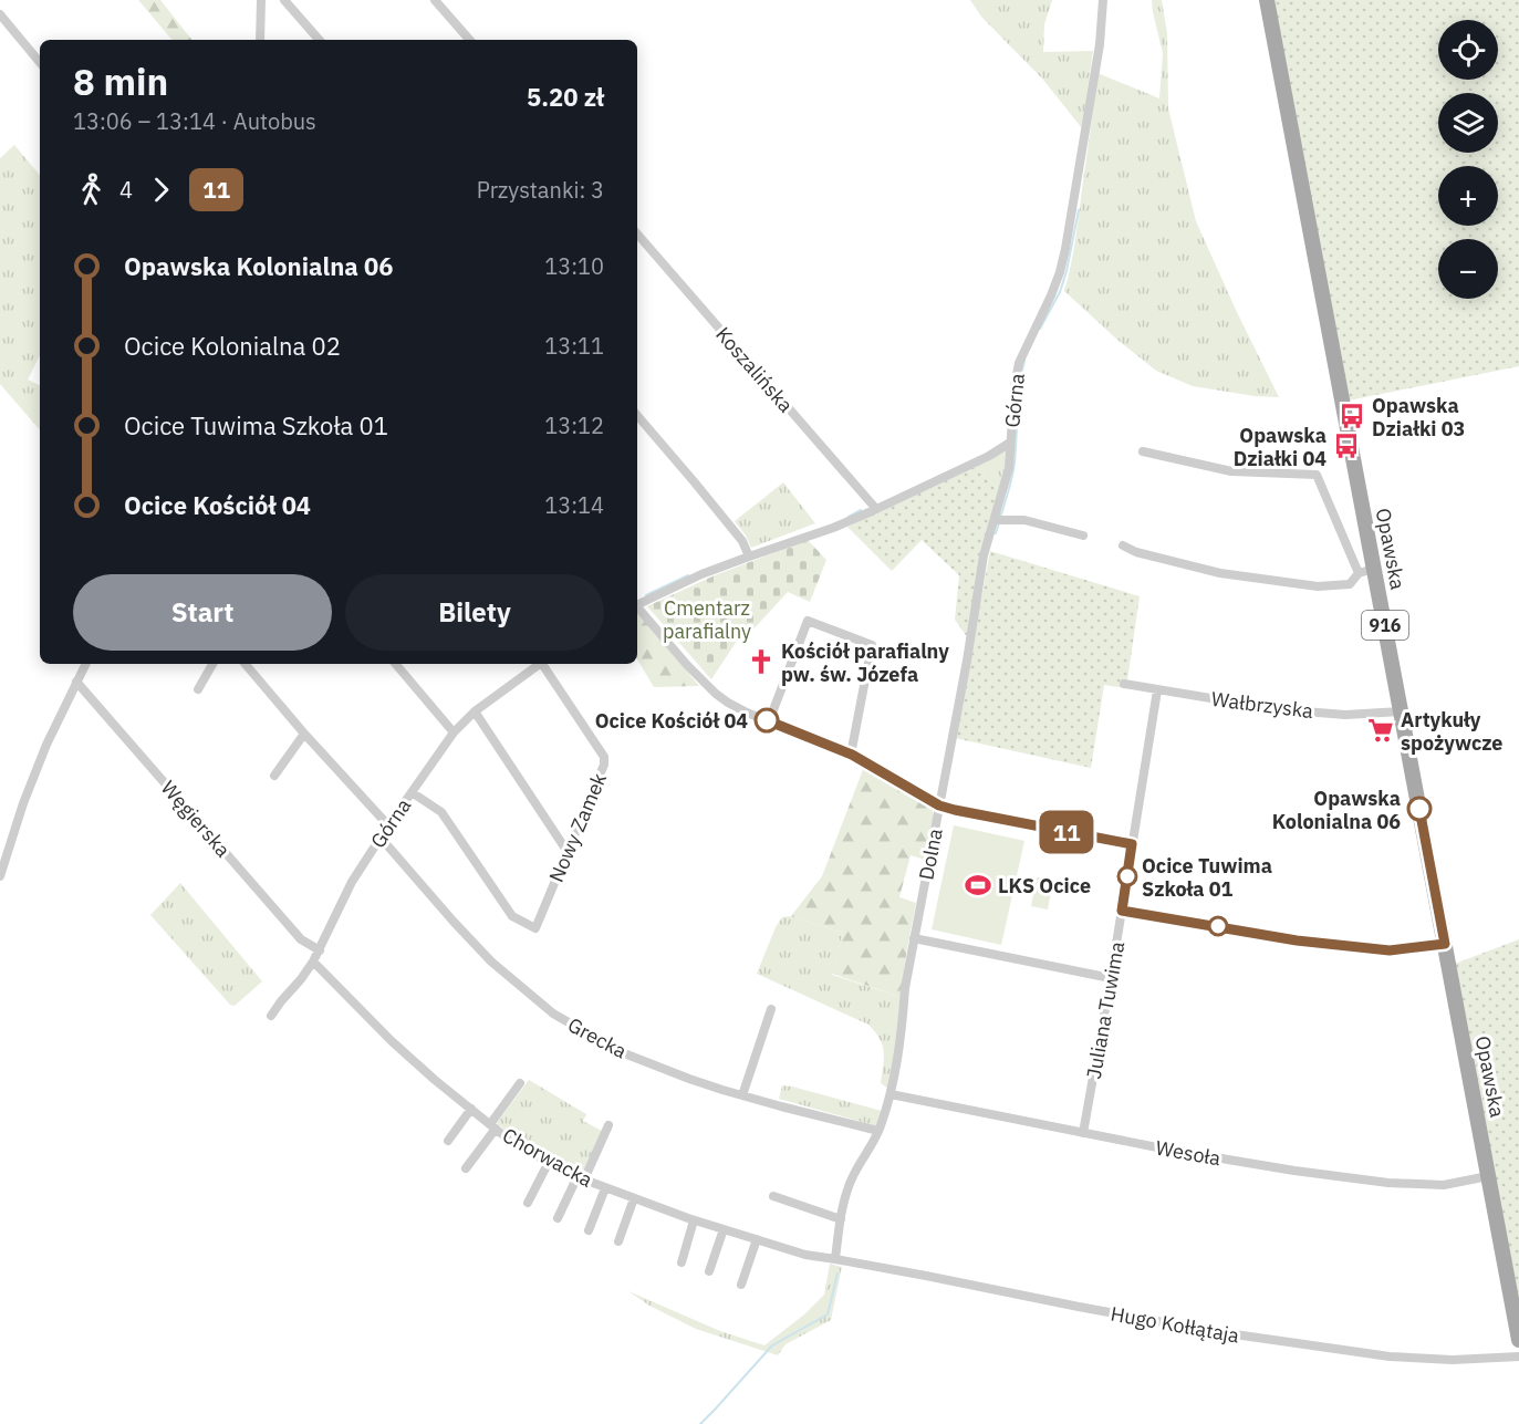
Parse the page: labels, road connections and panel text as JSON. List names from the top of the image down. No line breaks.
{"streets":{"main road":["Opawska","916"],"street":["Koszalińska","Górna","Wałbrzyska","Węgierska","Nowy Zamek","Dolna","Juliana Tuwima","Grecka","Wesoła","Chorwacka","Hugo Kołłątaja"]},"crossings":[["Koszalińska","Górna"],["Górna","Węgierska"],["Górna","Nowy Zamek"],["Górna","Dolna"],["Górna","Grecka"],["Górna","Chorwacka"],["Opawska","Wałbrzyska"],["Opawska","Wesoła"],["Wałbrzyska","Juliana Tuwima"],["Dolna","Grecka"],["Dolna","Wesoła"],["Dolna","Chorwacka"],["Dolna","Hugo Kołłątaja"],["Juliana Tuwima","Wesoła"],["Chorwacka","Hugo Kołłątaja"]],"parks":["Cmentarz parafialny"],"places":{"bus stop":["Opawska Działki 03","Opawska Działki 04"],"church":["Kościół parafialny pw. św. Józefa"],"other":["Ocice Kościół 04","Opawska Kolonialna 06","Ocice Tuwima Szkoła 01"],"supermarket":["Artykuły spożywcze"],"sports":["LKS Ocice"]},"lines":["bus line 11"],"page":{"on_map":"11","map_buttons":["+","−"],"heading":["8 min","13:06 – 13:14 · Autobus","5.20 zł"],"legs":["4","11","Przystanki: 3"],"list":[{"name":"Opawska Kolonialna 06","value":"13:10"},{"name":"Ocice Kolonialna 02","value":"13:11"},{"name":"Ocice Tuwima Szkoła 01","value":"13:12"},{"name":"Ocice Kościół 04","value":"13:14"}],"buttons":["Start","Bilety"]}}
